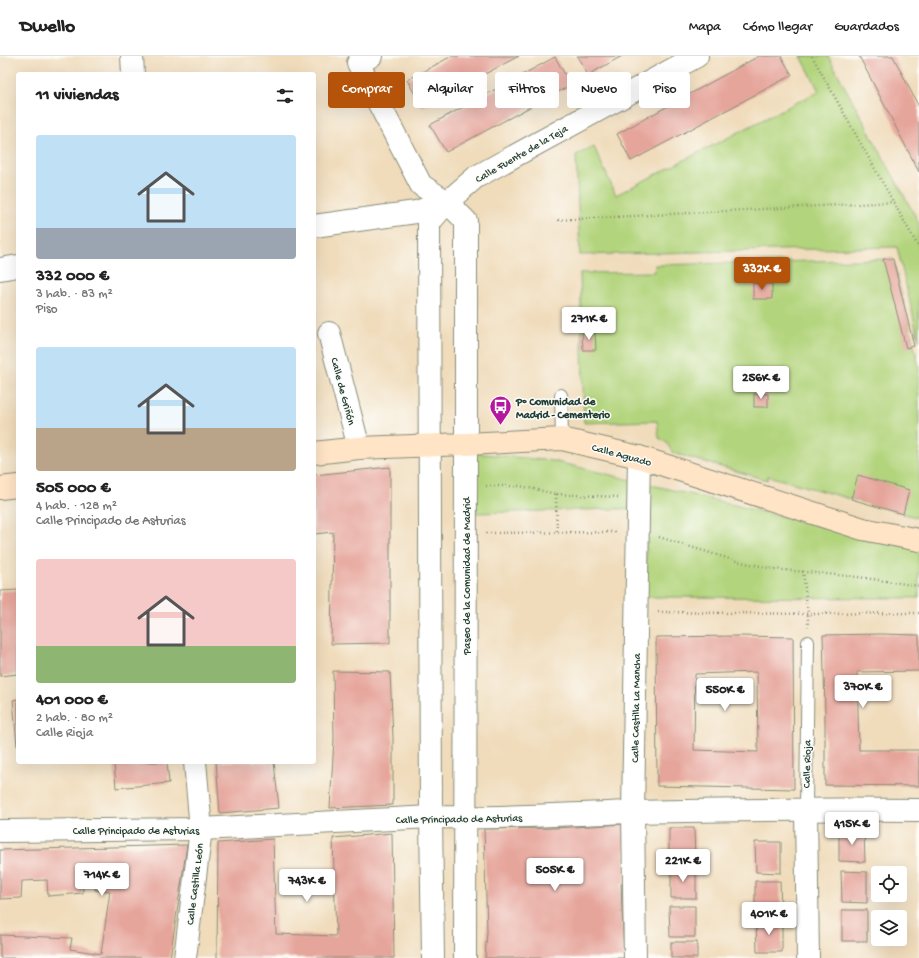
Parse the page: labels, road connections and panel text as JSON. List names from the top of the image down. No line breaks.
{"streets":{"street":["Calle Fuente de la Teja","Calle de Griñón","Calle Aguado","Paseo de la Comunidad de Madrid","Calle Castilla La Mancha","Calle Rioja","Calle Principado de Asturias","Calle Castilla León"]},"crossings":[["Calle Fuente de la Teja","Paseo de la Comunidad de Madrid"],["Calle de Griñón","Calle Aguado"],["Calle Aguado","Paseo de la Comunidad de Madrid"],["Calle Aguado","Calle Castilla La Mancha"],["Paseo de la Comunidad de Madrid","Calle Principado de Asturias"],["Calle Castilla La Mancha","Calle Principado de Asturias"],["Calle Rioja","Calle Principado de Asturias"],["Calle Principado de Asturias","Calle Castilla León"]],"places":{"bus stop":["Pº Comunidad de Madrid - Cementerio"]},"page":{"header":"Dwello","nav":["Mapa","Cómo llegar","Guardados"],"chip":["Comprar","Alquilar","Filtros","Nuevo","Piso"],"heading":"11 viviendas","list":[{"name":"332 000 €","note":"3 hab. · 83 m² · Piso"},{"name":"505 000 €","note":"4 hab. · 128 m² · Calle Principado de Asturias"},{"name":"401 000 €","note":"2 hab. · 80 m² · Calle Rioja"}],"price":["332K €","271K €","256K €","370K €","550K €","415K €","221K €","505K €","714K €","743K €","401K €"]}}
